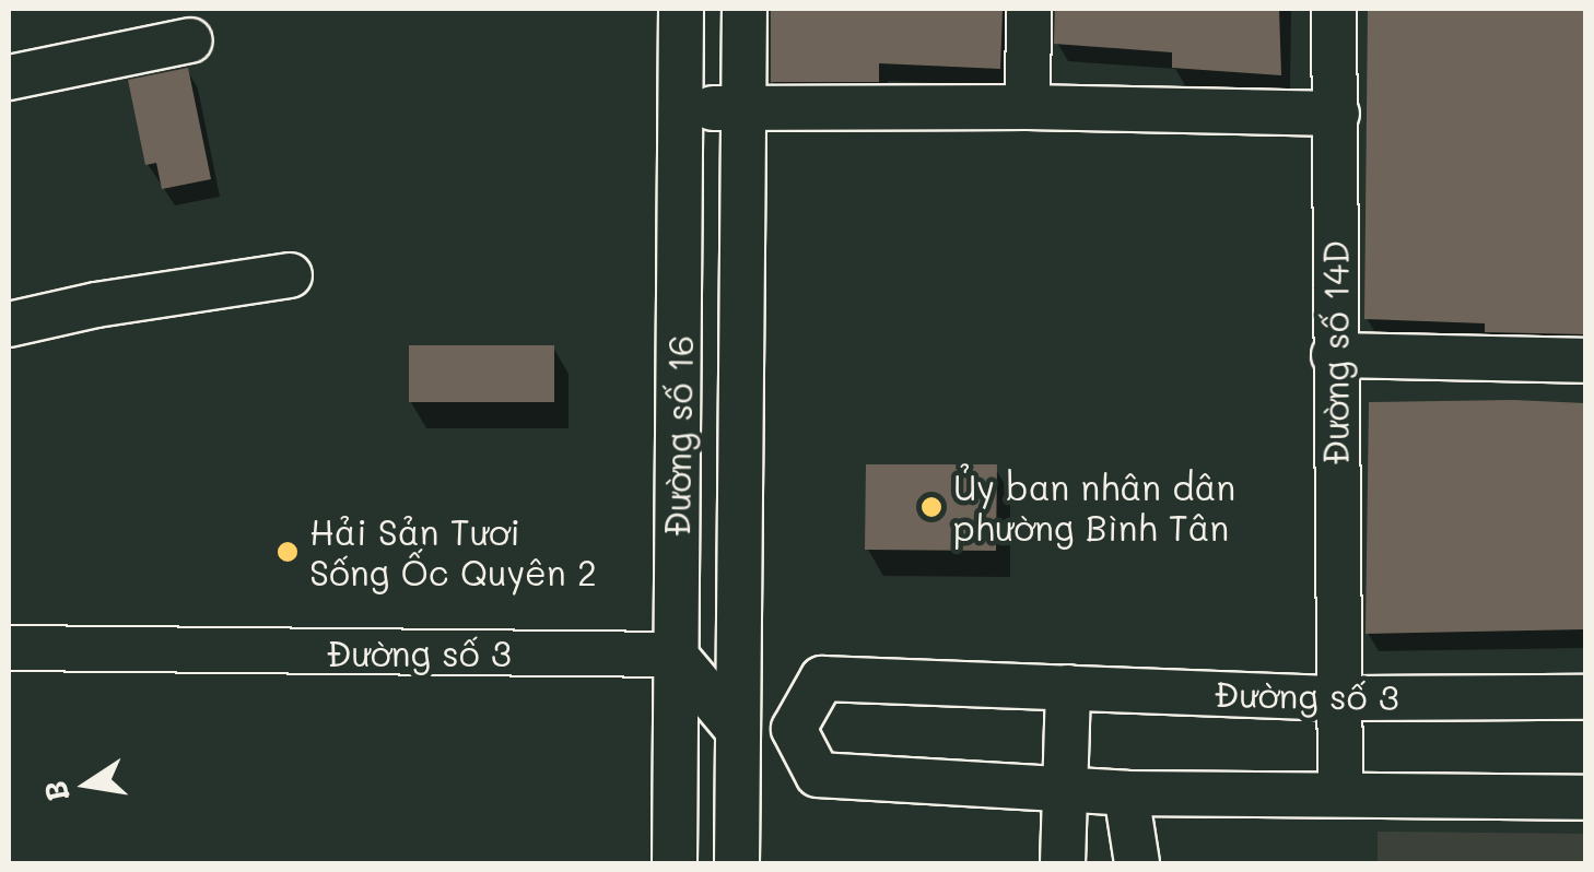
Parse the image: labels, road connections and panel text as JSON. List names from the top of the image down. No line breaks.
{"streets":{"street":["Đường số 14D","Đường số 16","Đường số 3"]},"crossings":[["Đường số 14D","Đường số 3"],["Đường số 16","Đường số 3"]],"places":["Ủy ban nhân dân phường Bình Tân","Hải Sản Tươi Sống Ốc Quyên 2"],"north":"left"}
